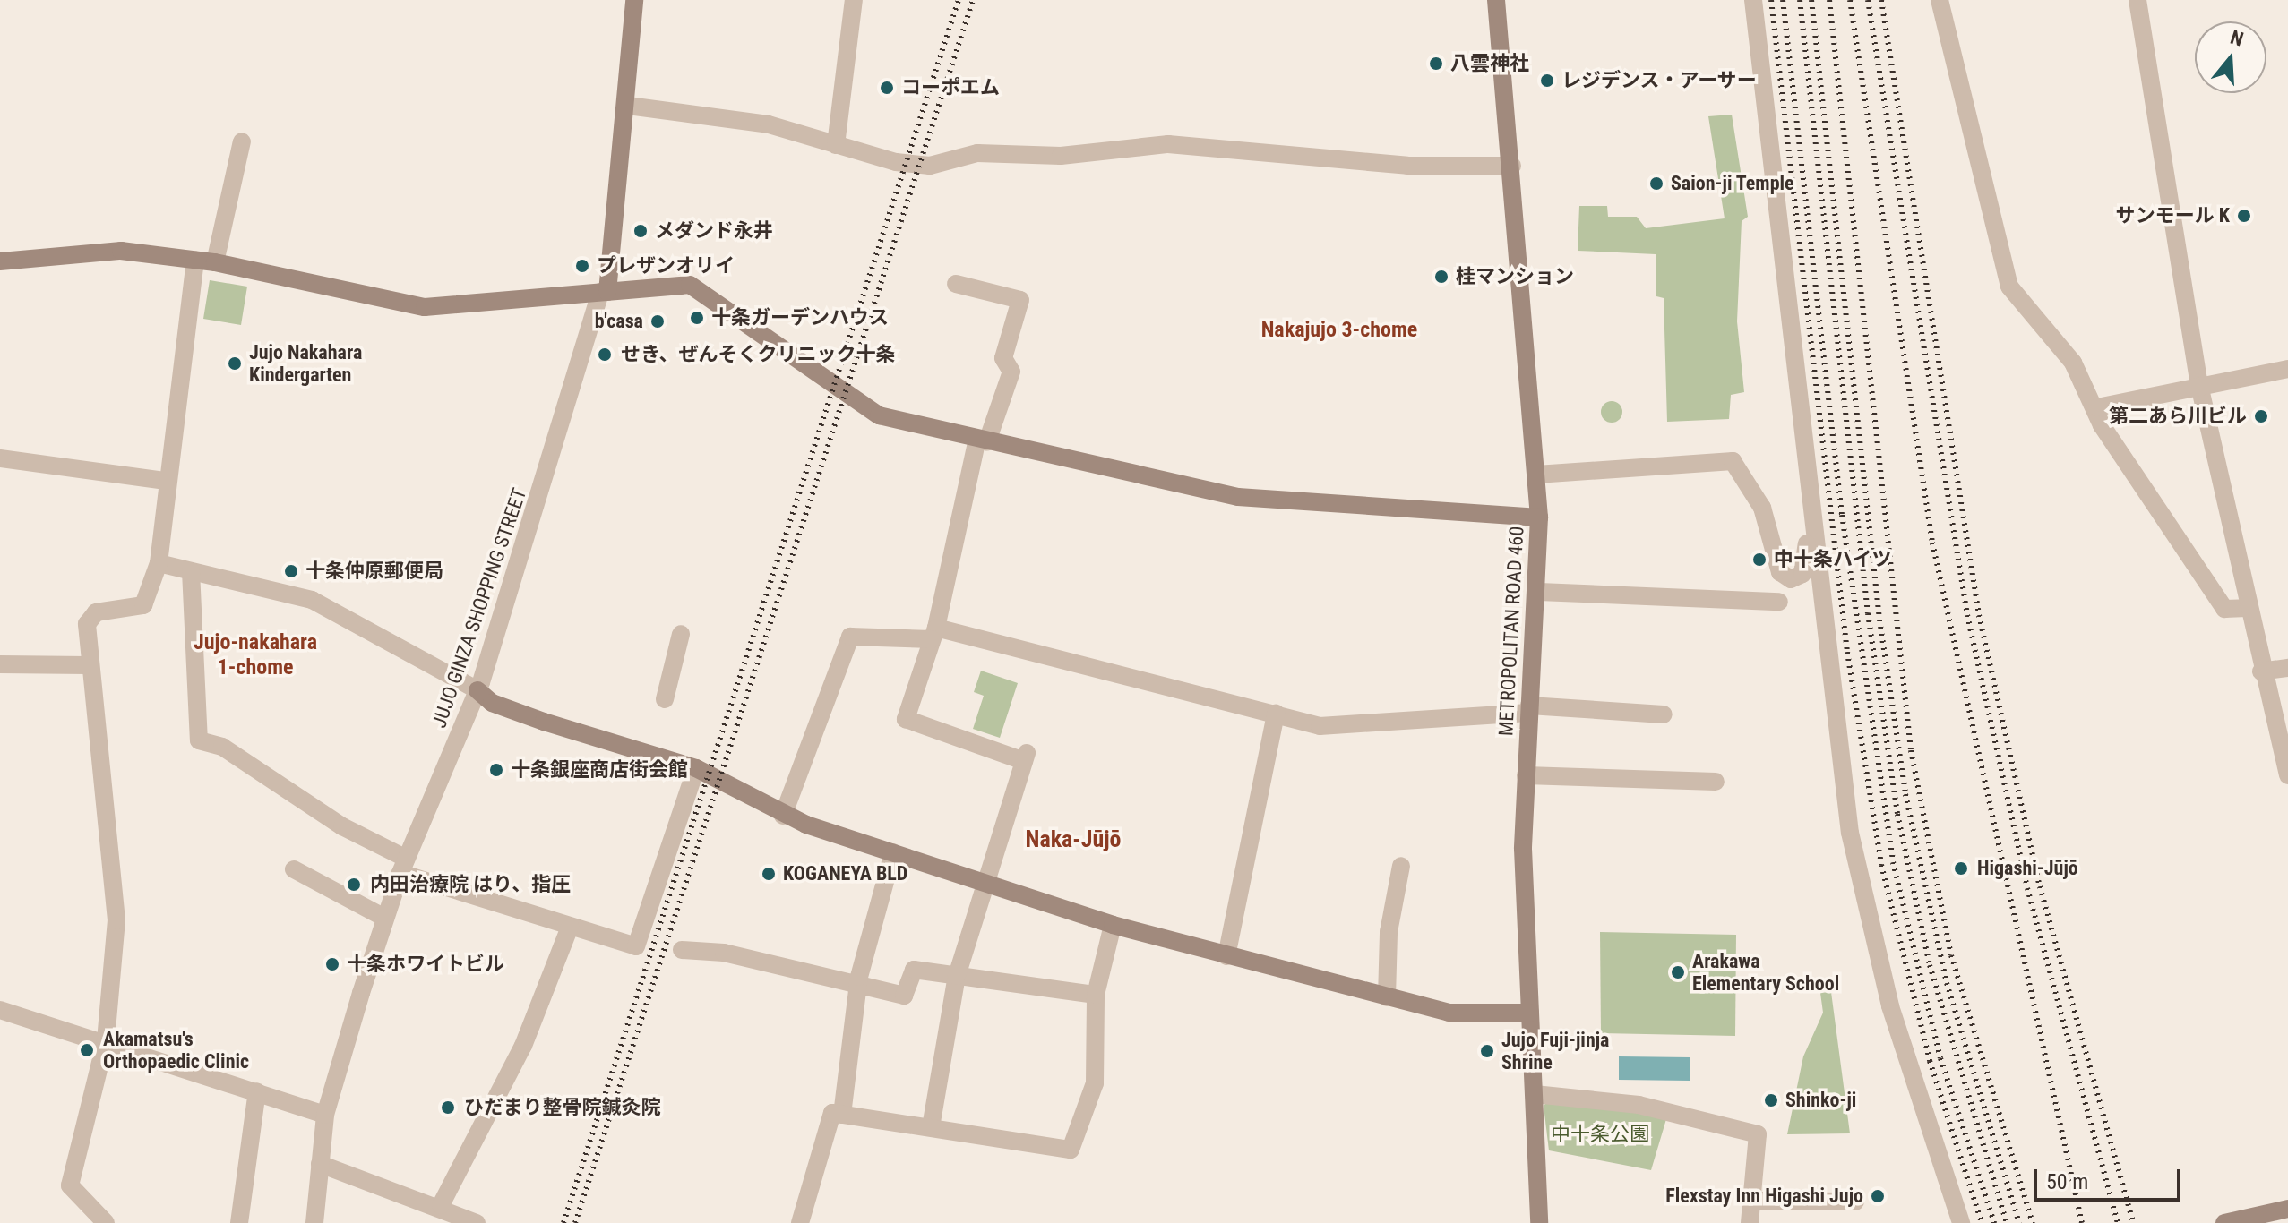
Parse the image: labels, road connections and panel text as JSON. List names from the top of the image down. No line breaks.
{"streets":{"street":["JUJO GINZA SHOPPING STREET","METROPOLITAN ROAD 460"]},"districts":["Nakajujo 3-chome","Jujo-nakahara 1-chome","Naka-Jūjō"],"parks":["中十条公園"],"places":["八雲神社","レジデンス・アーサー","コーポエム","Saion-ji Temple","サンモール K","メダンド永井","プレザンオリイ","桂マンション","十条ガーデンハウス","b'casa","せき、ぜんそくクリニック十条","Jujo Nakahara Kindergarten","第二あら川ビル","中十条ハイツ","十条仲原郵便局","十条銀座商店街会館","Higashi-Jūjō","KOGANEYA BLD","内田治療院 はり、指圧","十条ホワイトビル","Arakawa Elementary School","Akamatsu's Orthopaedic Clinic","Jujo Fuji-jinja Shrine","Shinko-ji","ひだまり整骨院鍼灸院","Flexstay Inn Higashi Jujo"],"scale_bar":"50 m","north":"top"}
